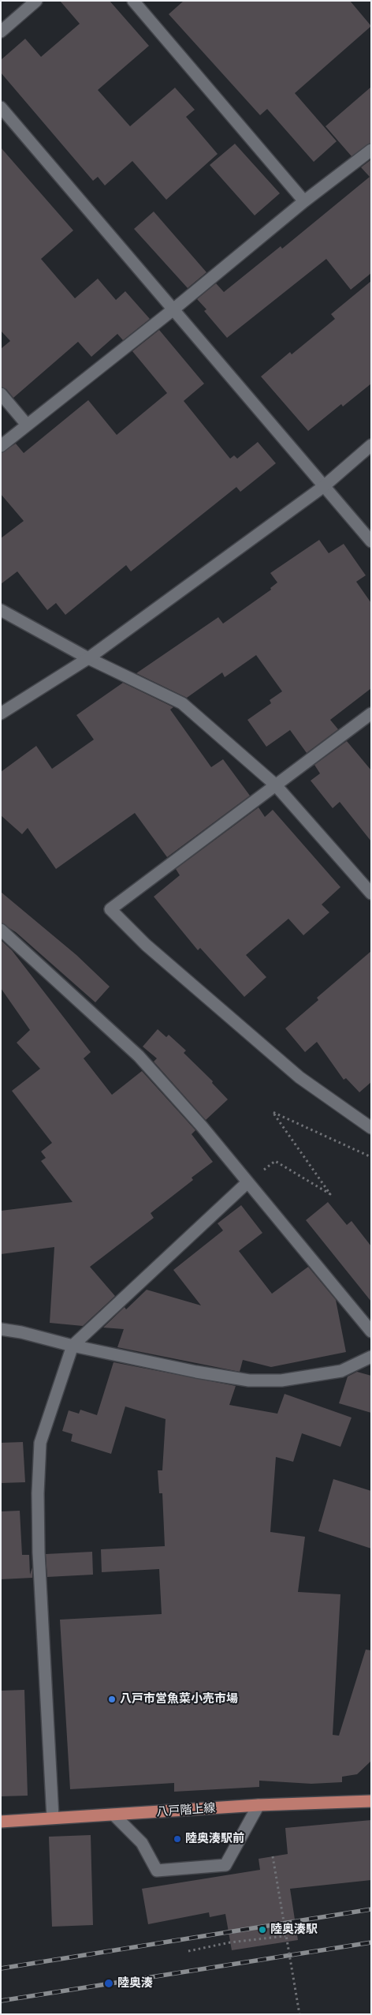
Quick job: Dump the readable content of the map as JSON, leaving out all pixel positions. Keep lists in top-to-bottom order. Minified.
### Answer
{"streets":{"main road":["八戸階上線"]},"places":["八戸市営魚菜小売市場","陸奥湊駅前","陸奥湊駅","陸奥湊"]}
